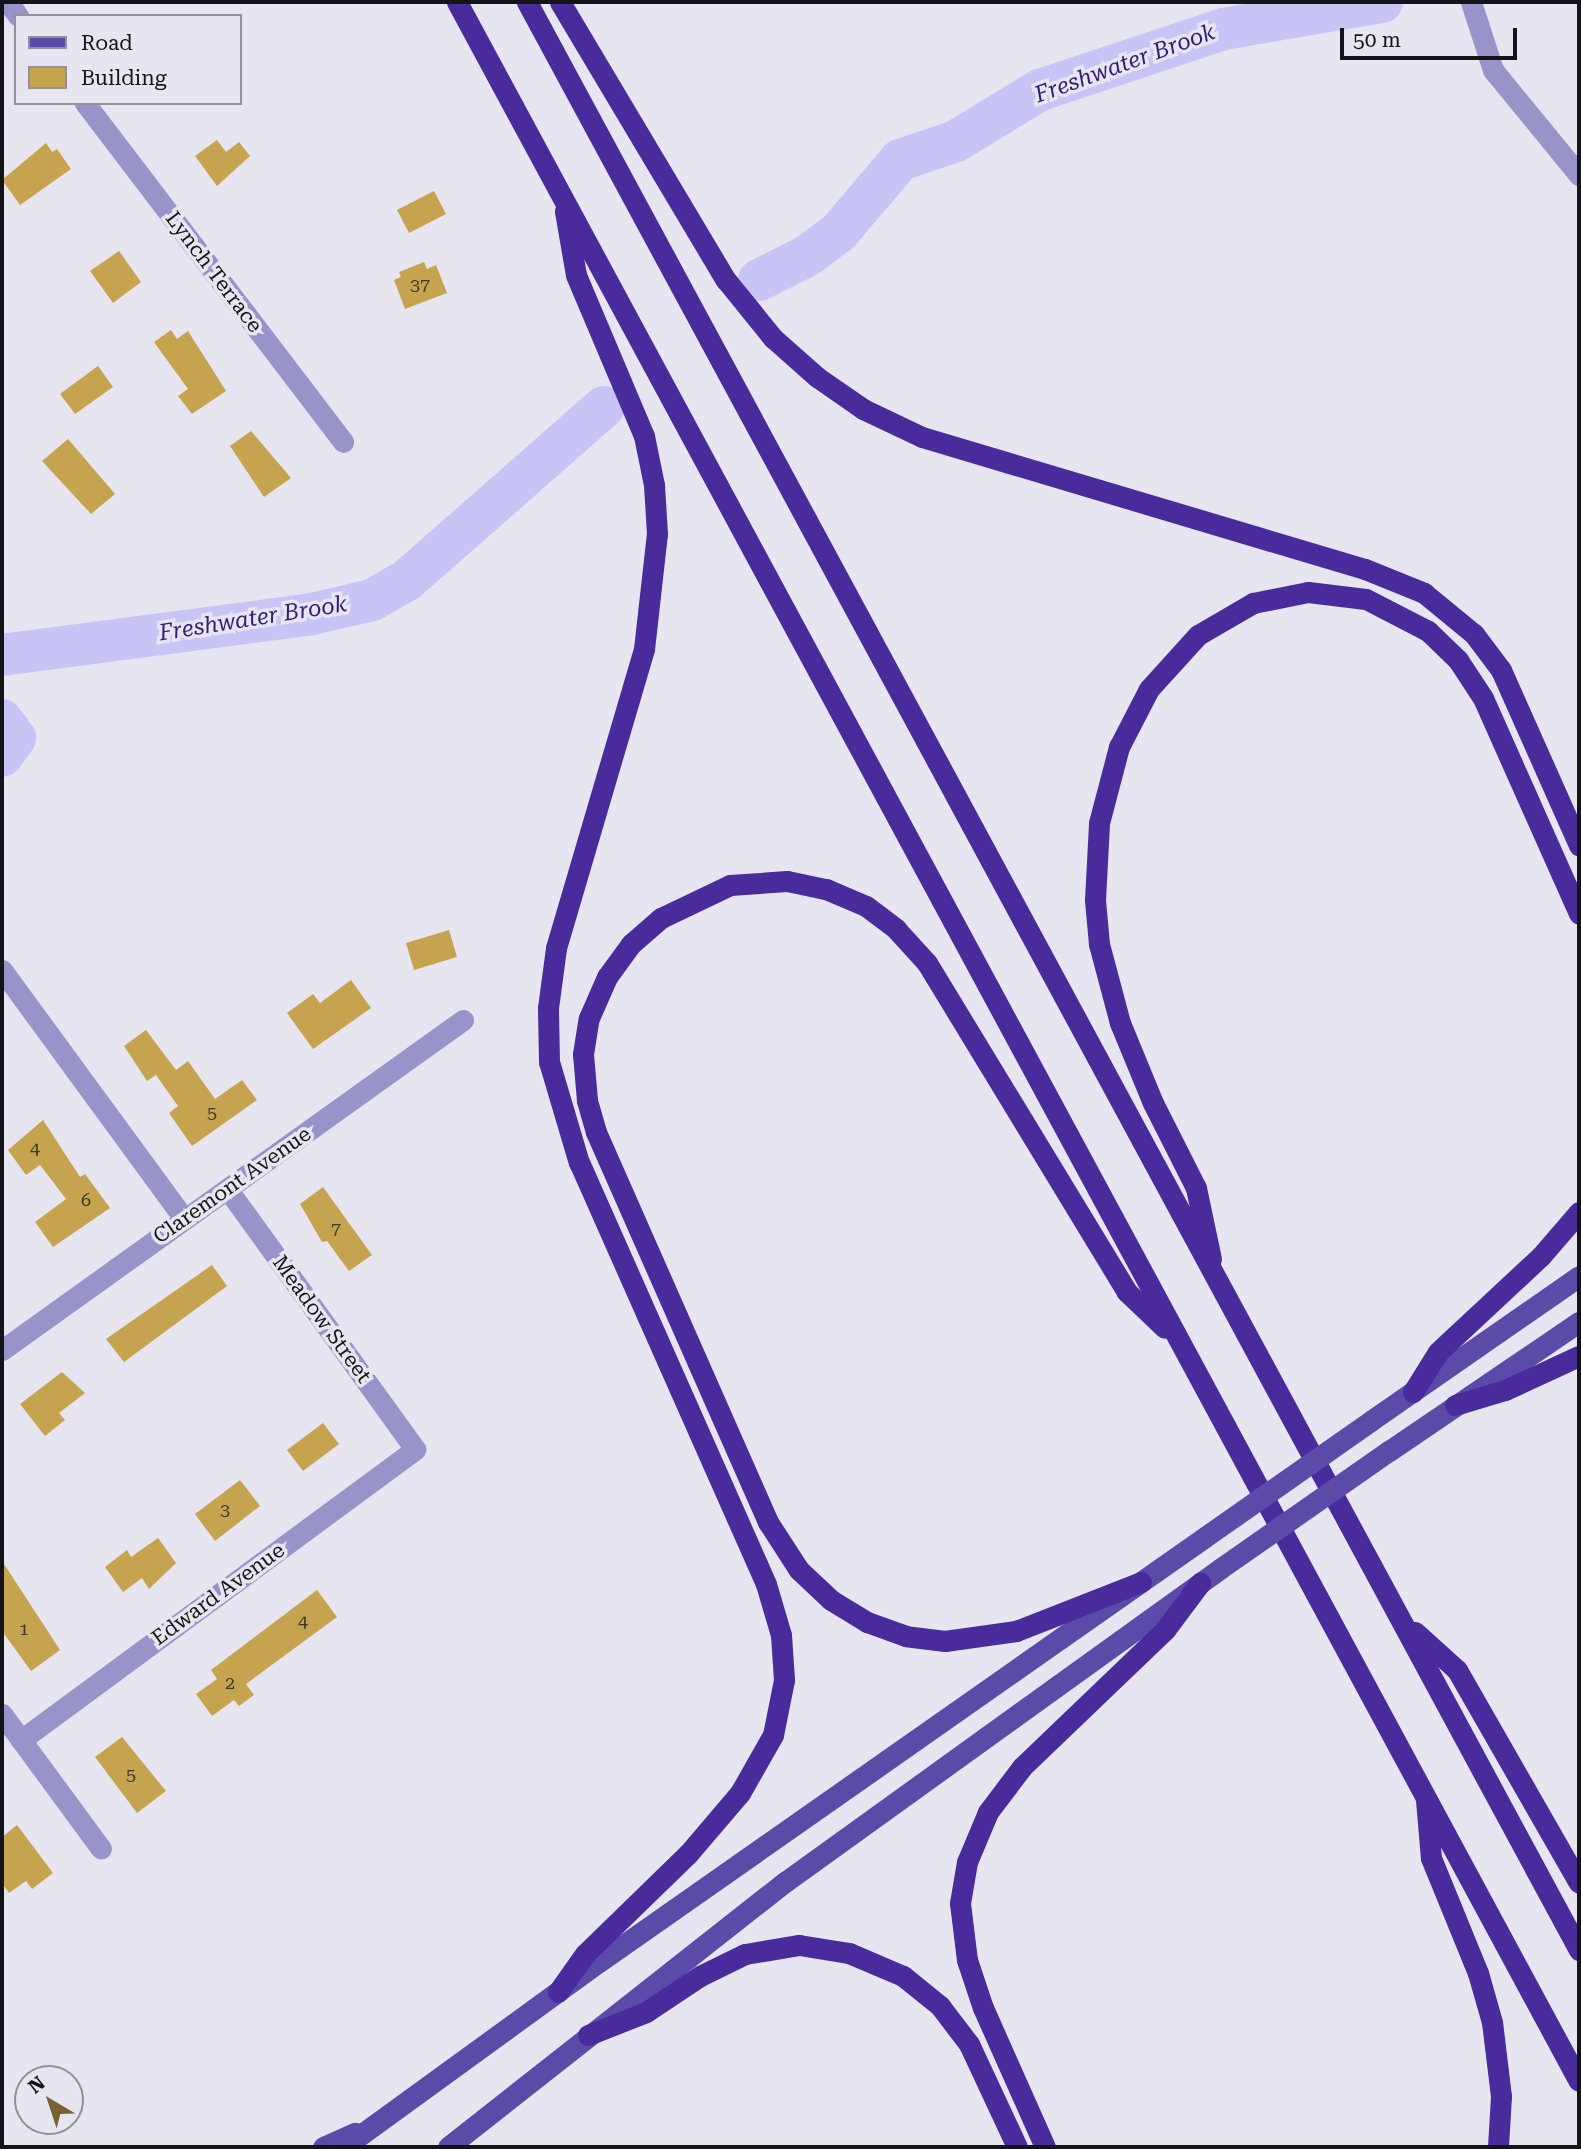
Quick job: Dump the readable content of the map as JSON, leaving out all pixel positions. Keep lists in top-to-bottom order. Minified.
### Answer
{"streets":{"street":["Lynch Terrace","Claremont Avenue","Meadow Street","Edward Avenue"]},"crossings":[["Claremont Avenue","Meadow Street"],["Meadow Street","Edward Avenue"]],"water":["Freshwater Brook"],"house_numbers":["37","5","4","6","7","3","4","1","2","5"],"legend":["Road","Building"],"scale_bar":"50 m","north":"top left"}
